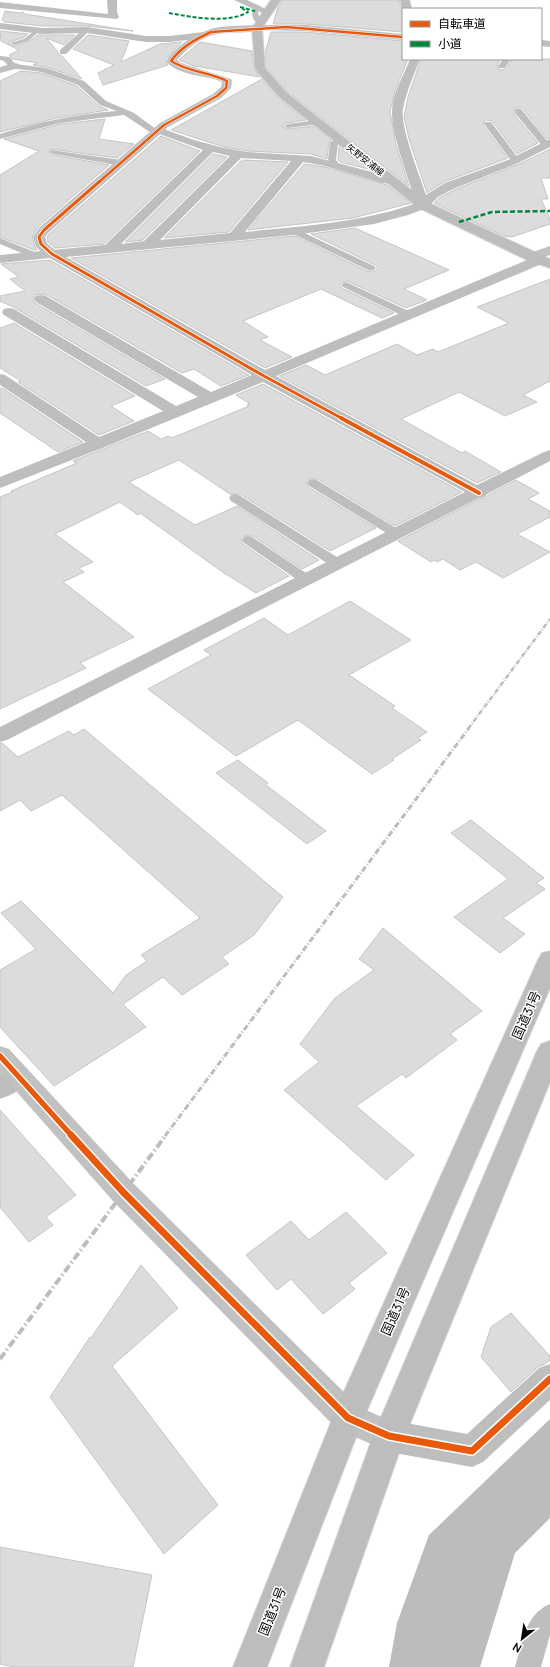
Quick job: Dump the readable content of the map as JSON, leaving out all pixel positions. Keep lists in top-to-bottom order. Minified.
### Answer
{"streets":{"main road":["矢野安浦線","国道31号"]},"legend":["自転車道","小道"],"north":"bottom left"}
